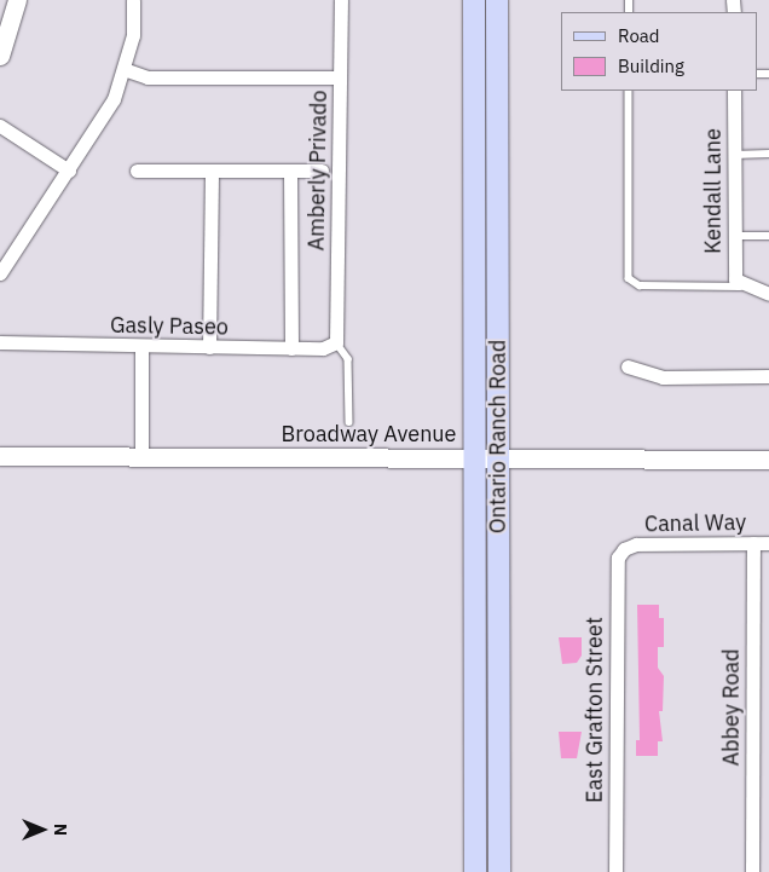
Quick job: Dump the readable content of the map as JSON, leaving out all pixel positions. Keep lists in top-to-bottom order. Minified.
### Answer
{"streets":{"main road":["Ontario Ranch Road"],"street":["Amberly Privado","Kendall Lane","Gasly Paseo","Broadway Avenue","Canal Way","Abbey Road","East Grafton Street"]},"crossings":[["Amberly Privado","Gasly Paseo"],["Broadway Avenue","Ontario Ranch Road"],["Canal Way","Abbey Road"],["Canal Way","East Grafton Street"]],"legend":["Road","Building"],"north":"right"}
